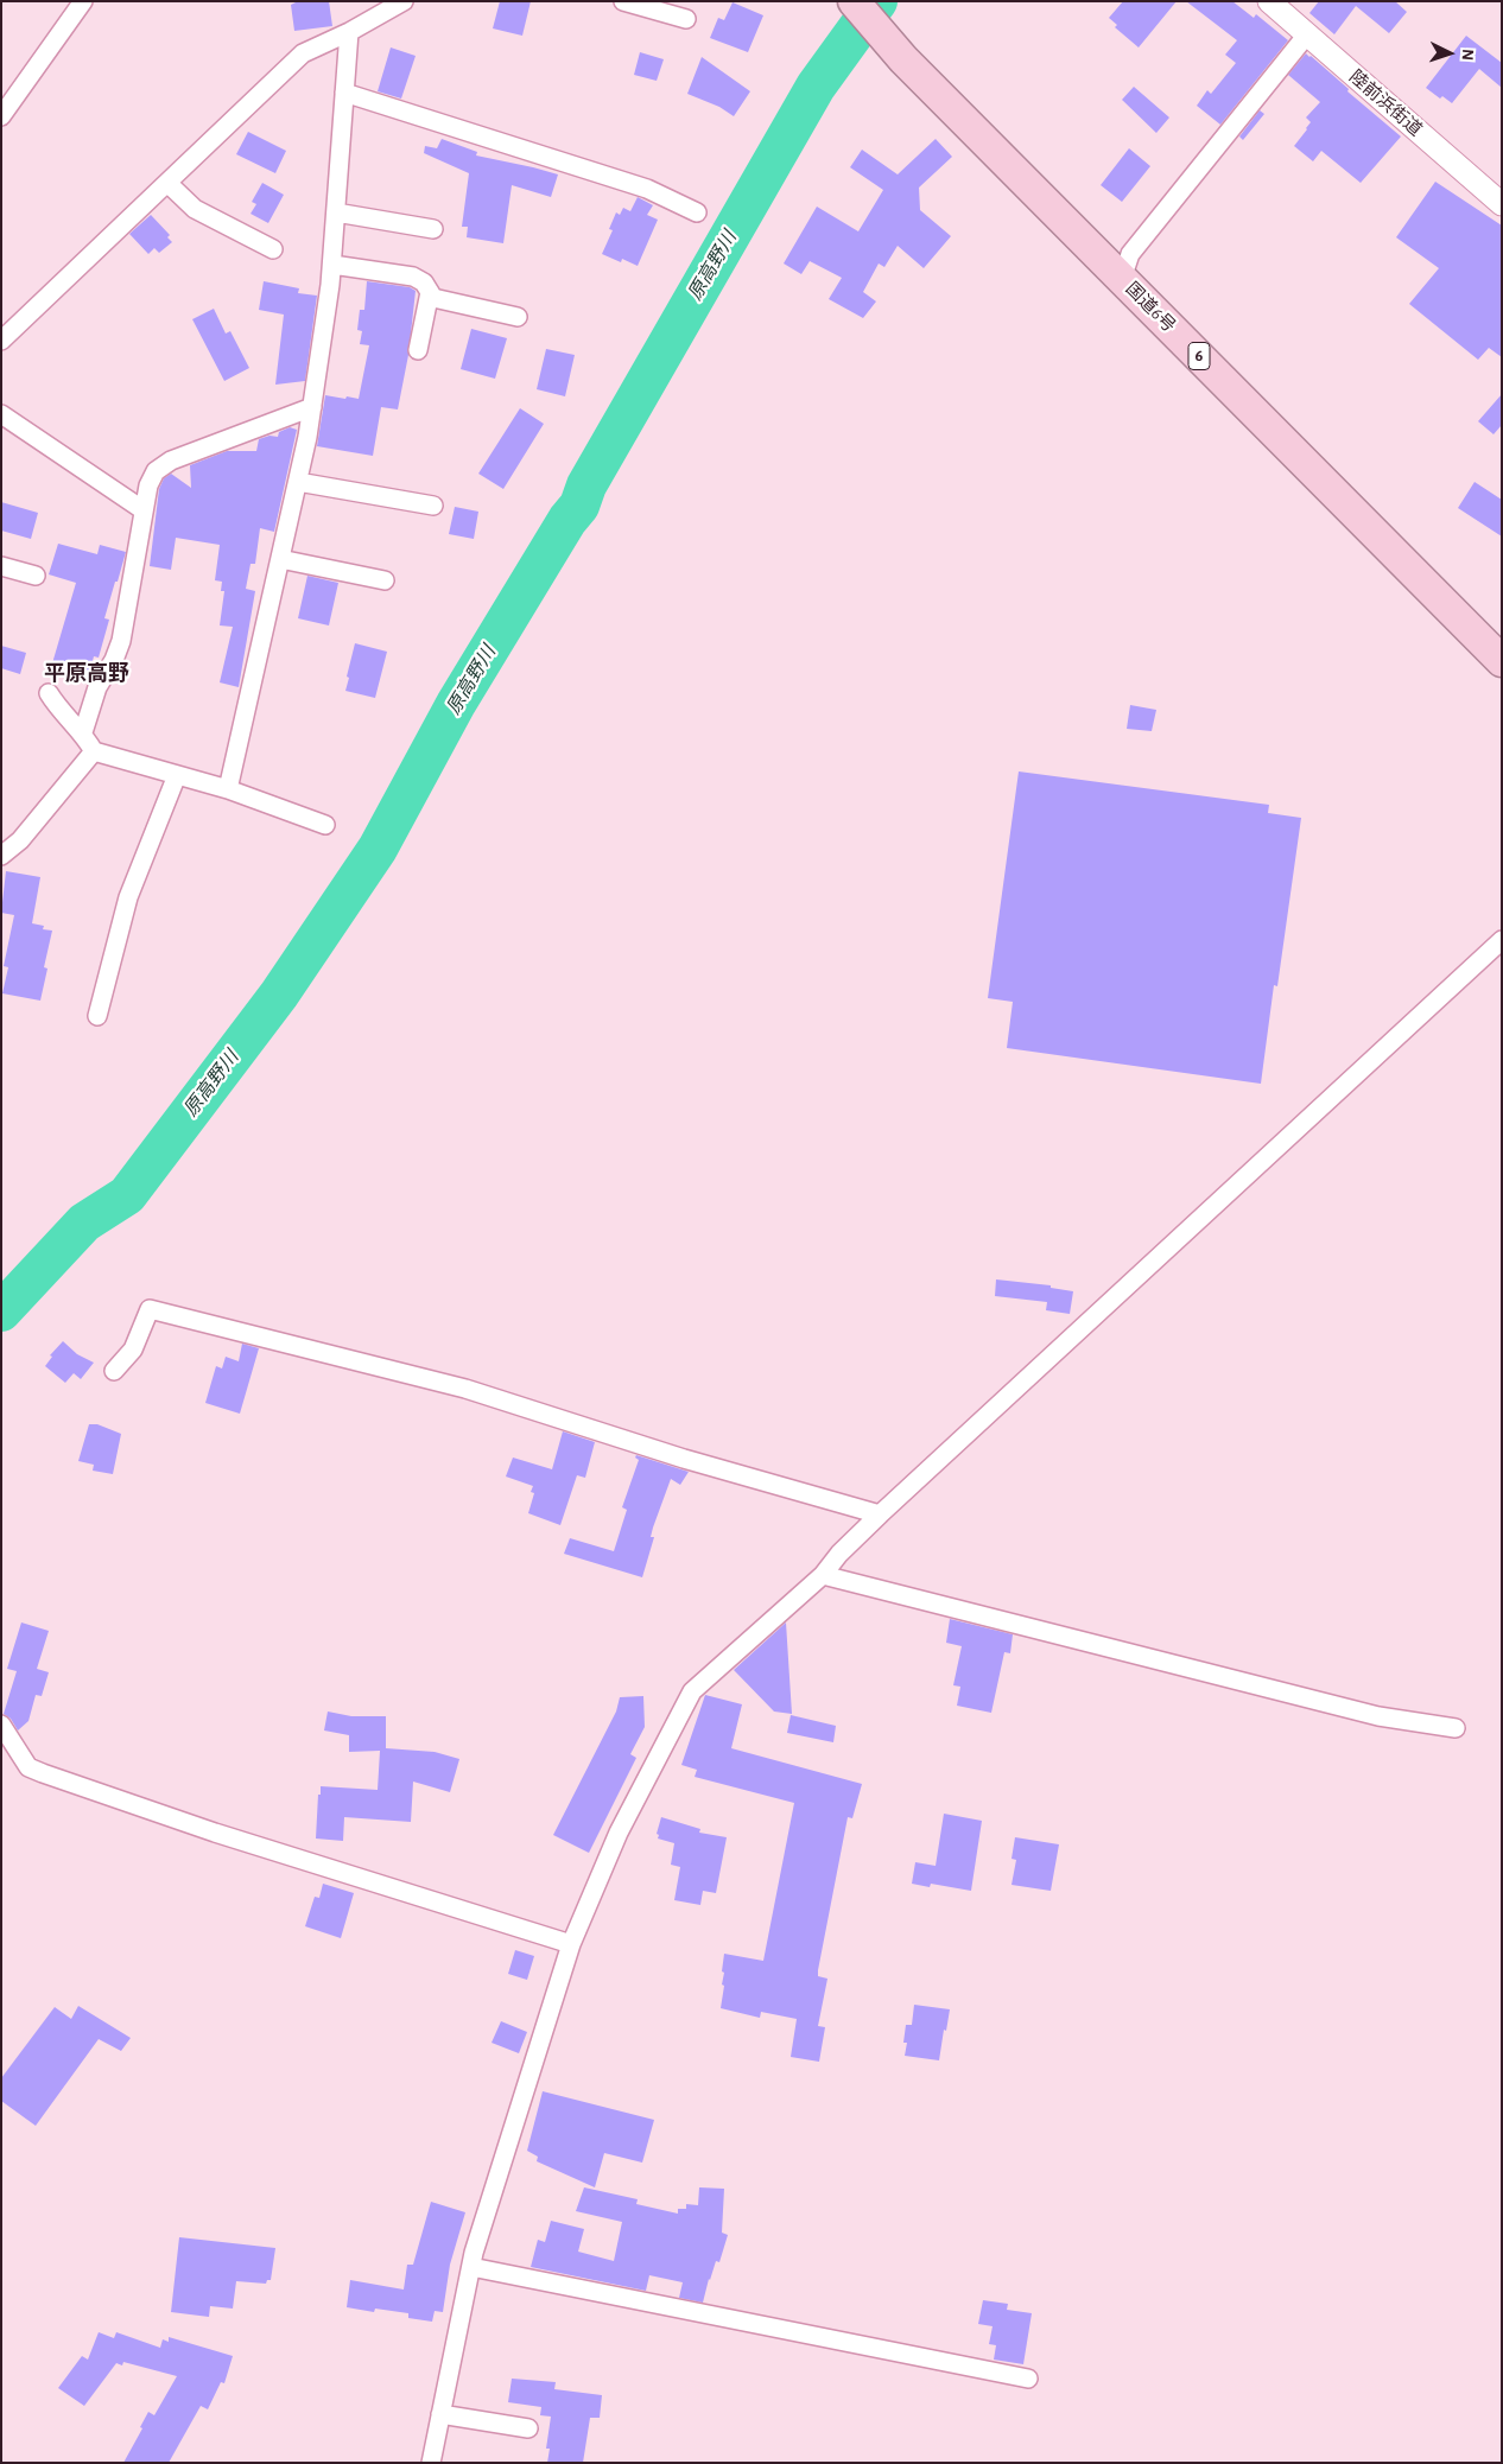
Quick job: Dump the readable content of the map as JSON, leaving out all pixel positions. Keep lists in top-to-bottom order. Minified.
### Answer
{"streets":{"highway":["国道6号","6"],"street":["陸前浜街道"]},"districts":["平原高野"],"water":["原高野川"],"north":"right"}
